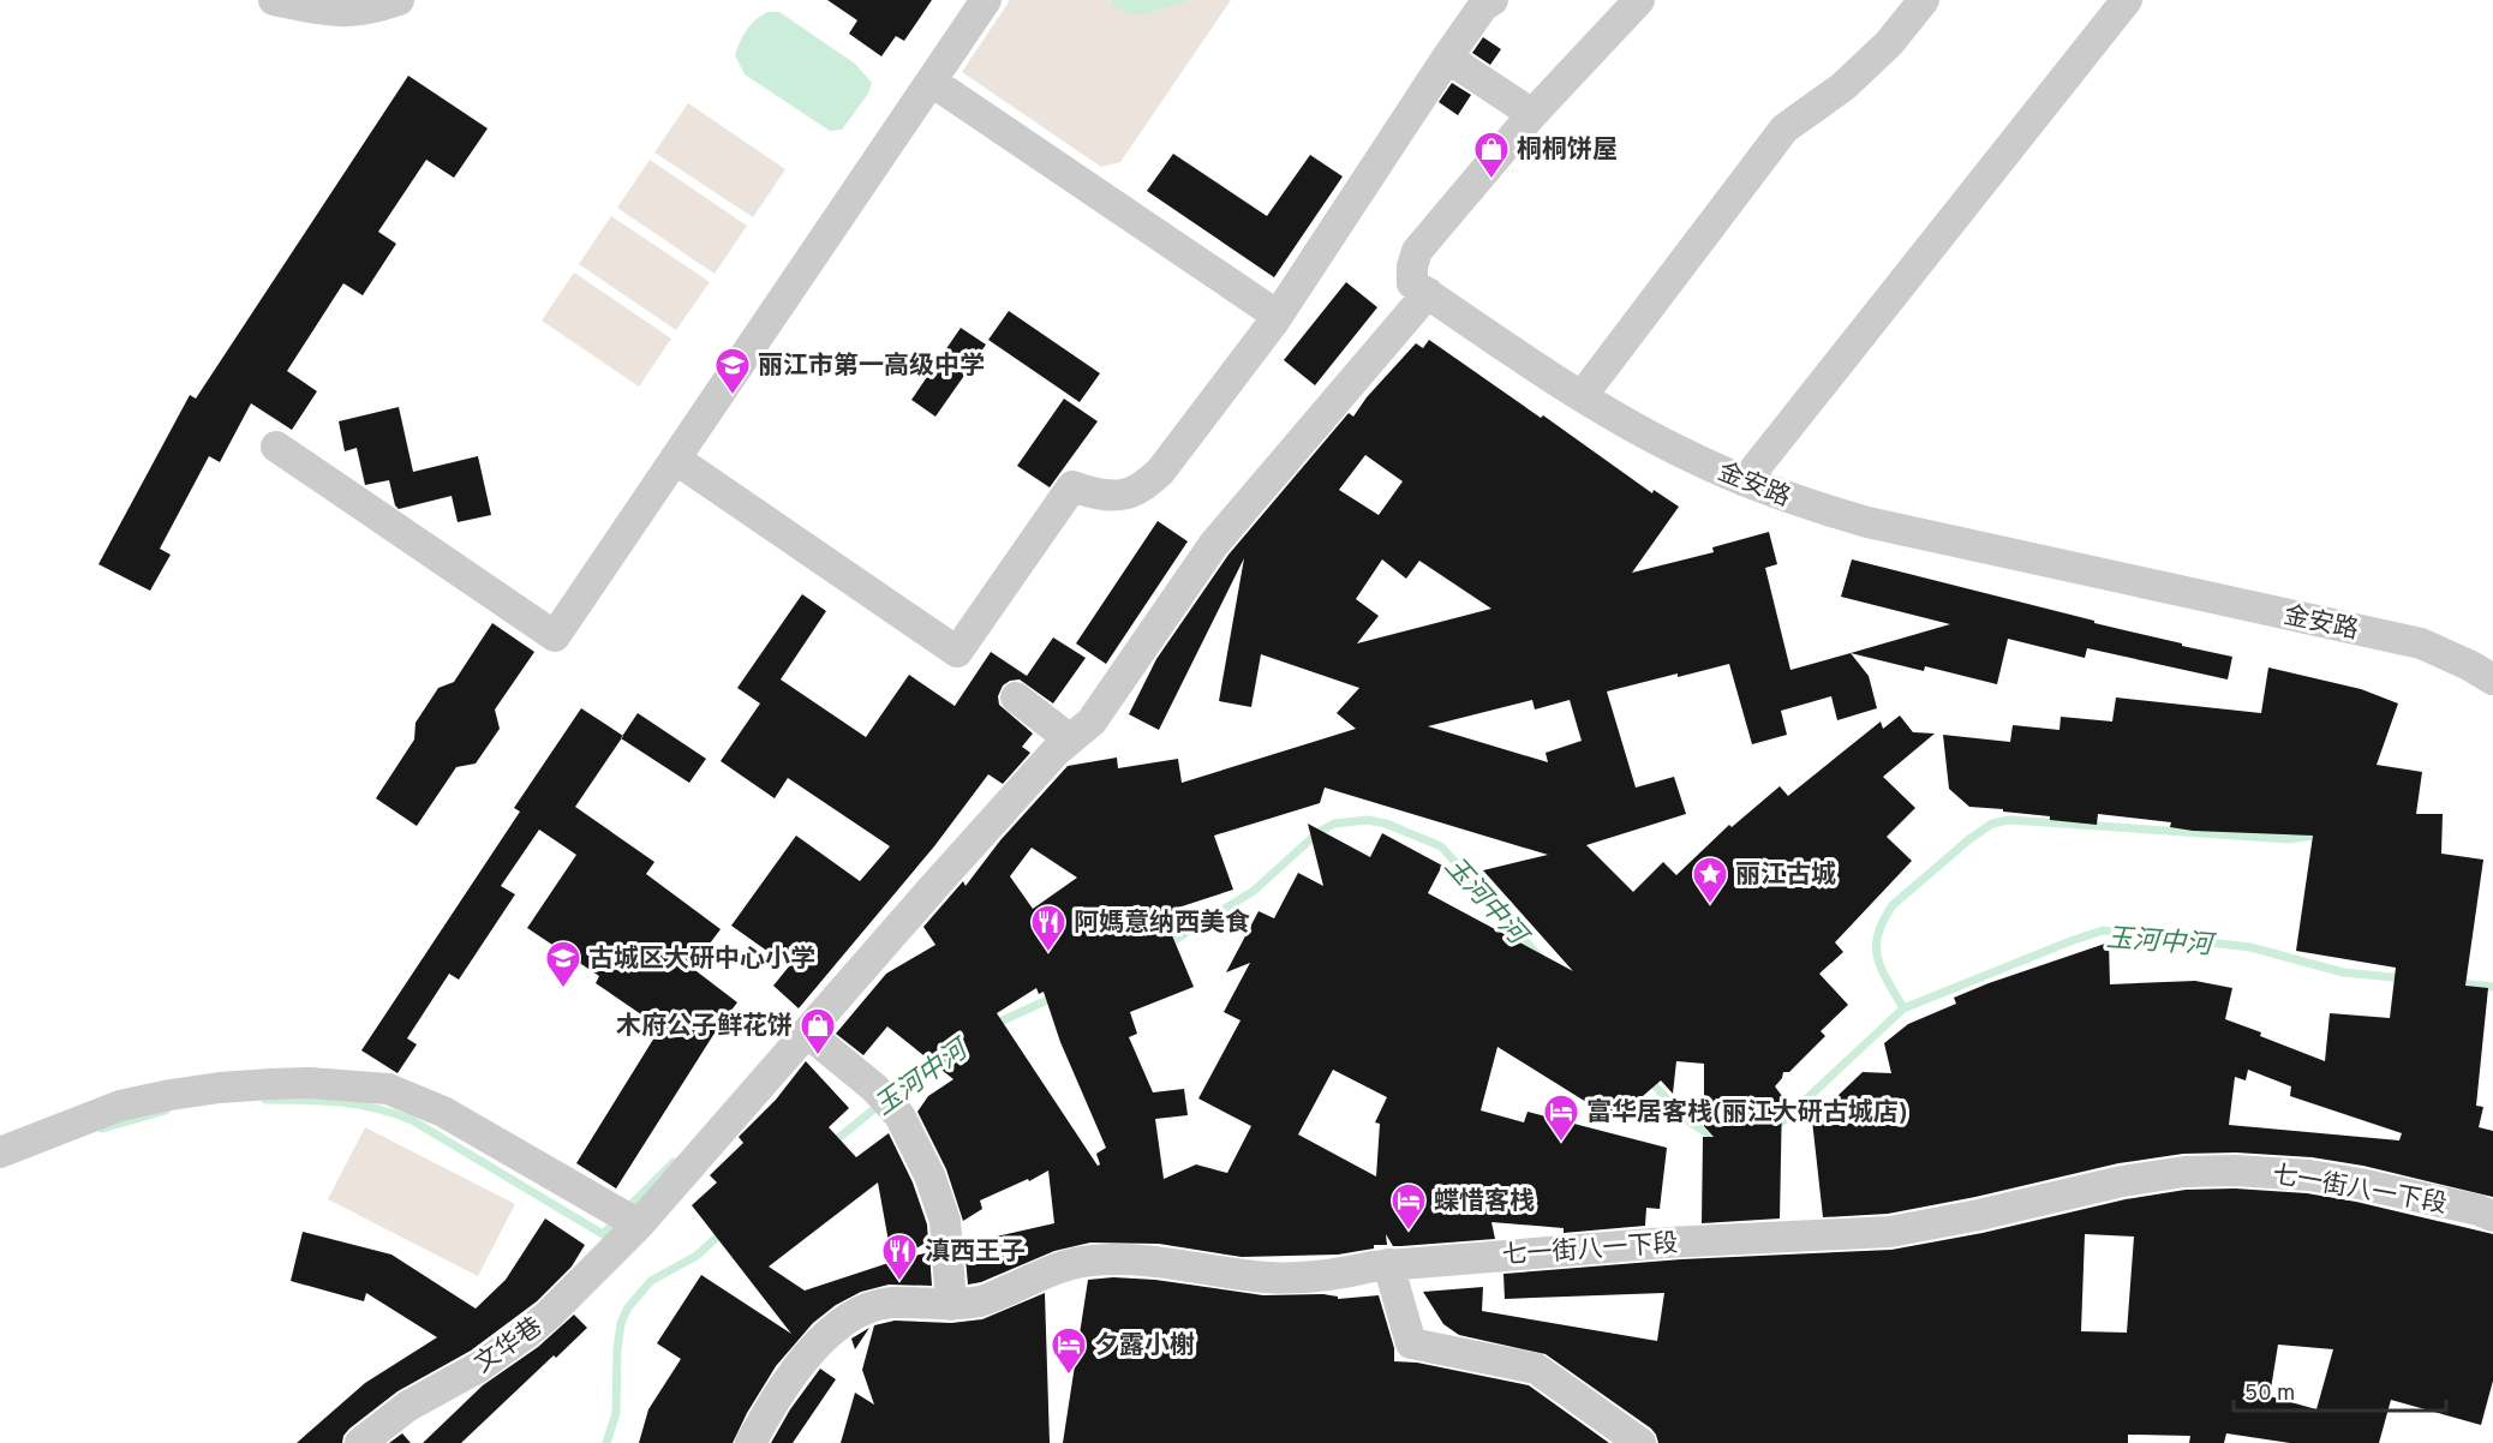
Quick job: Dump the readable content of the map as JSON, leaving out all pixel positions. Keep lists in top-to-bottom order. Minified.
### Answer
{"streets":{"street":["金安路","七一街八一下段","文华巷"]},"crossings":[["金安路","文华巷"]],"water":["玉河中河"],"places":{"shop":["桐桐饼屋","木府公子鲜花饼"],"school or university":["丽江市第一高级中学","古城区大研中心小学"],"place":["丽江古城"],"restaurant":["阿媽意纳西美食","滇西王子"],"hotel":["富华居客栈(丽江大研古城店)","蝶惜客栈","夕露小榭"]},"scale_bar":"50 m"}
